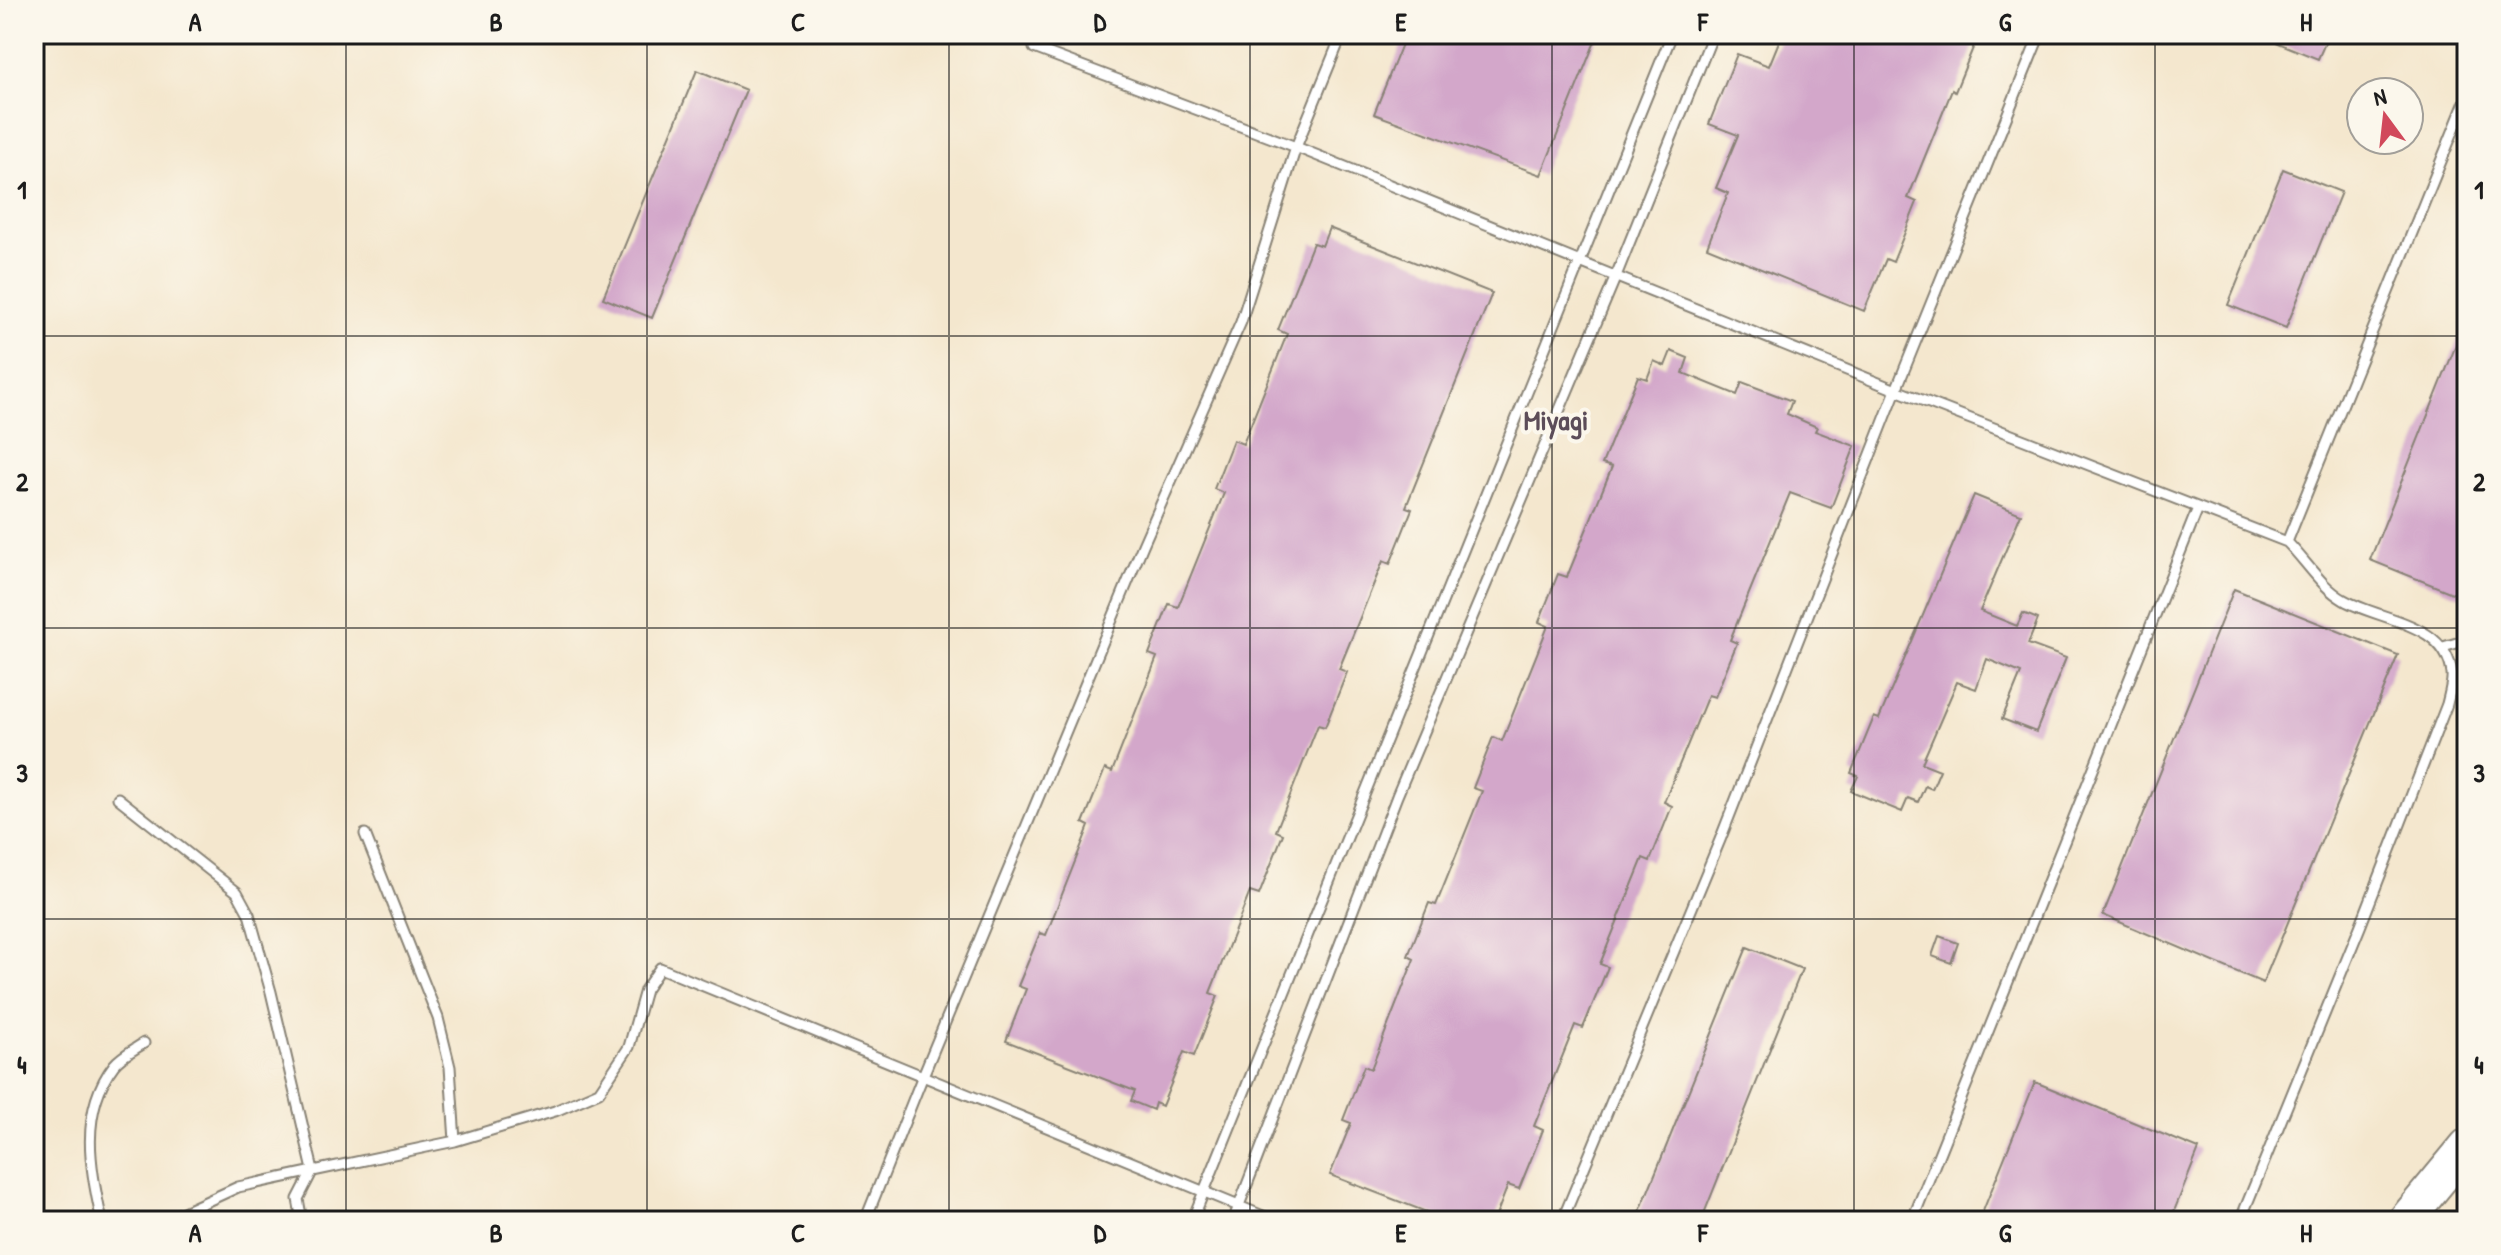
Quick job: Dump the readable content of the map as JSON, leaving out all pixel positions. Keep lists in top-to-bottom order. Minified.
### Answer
{"districts":["Miyagi"],"north":"top","grid":{"columns":["A","B","C","D","E","F","G","H"],"rows":["1","2","3","4"]}}
